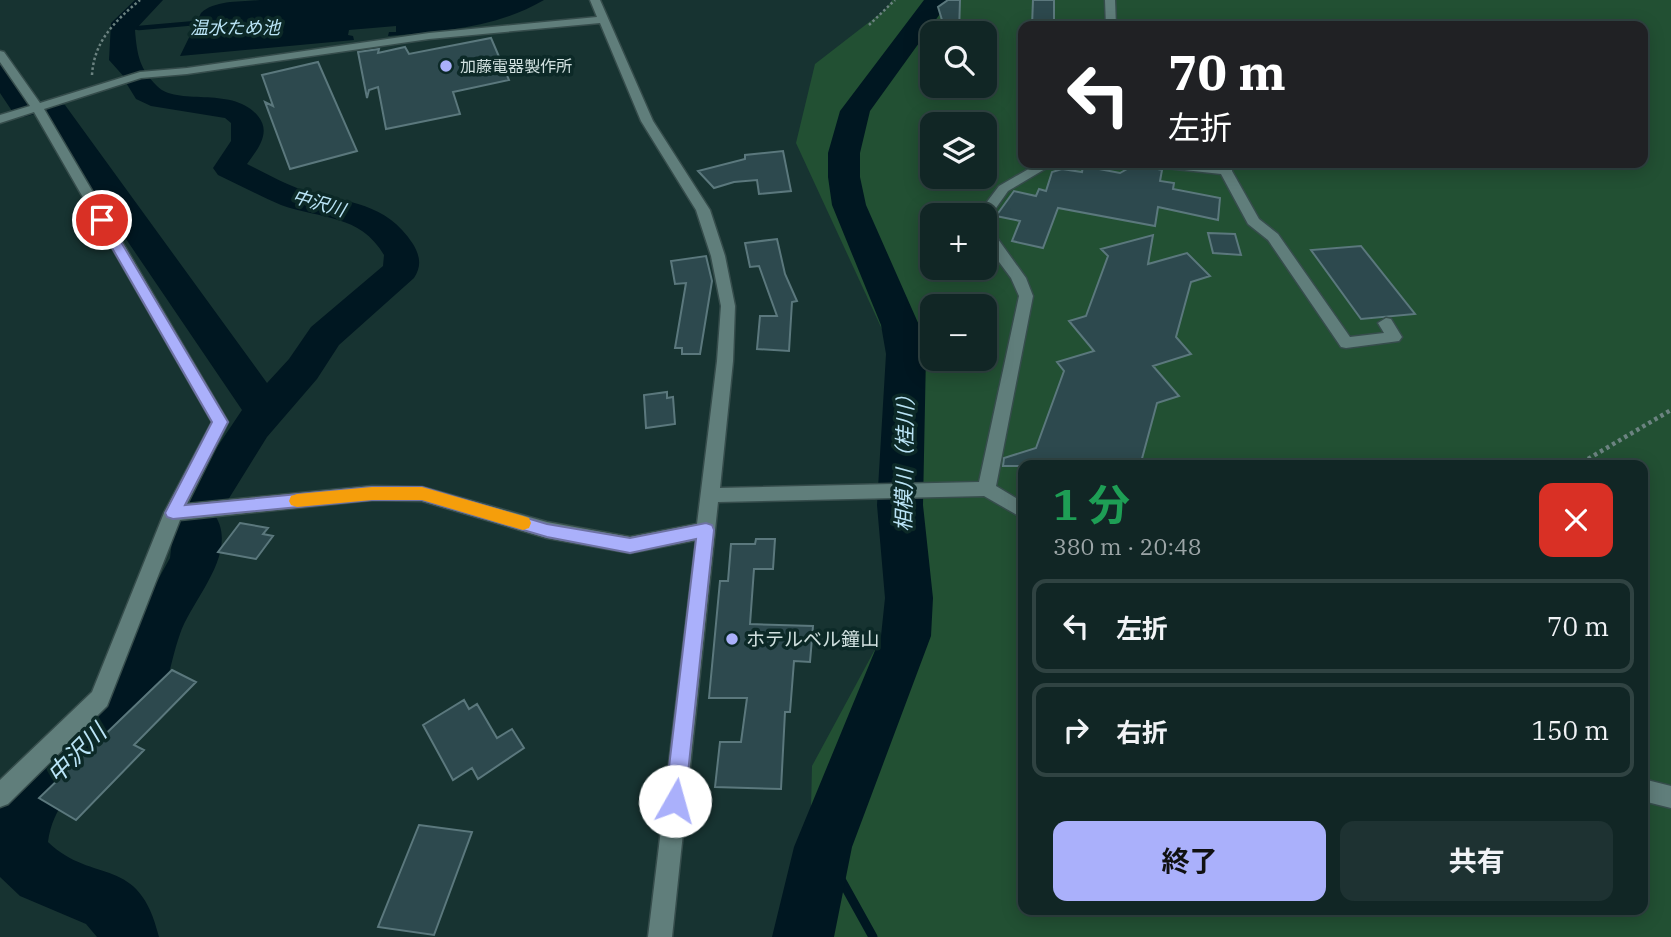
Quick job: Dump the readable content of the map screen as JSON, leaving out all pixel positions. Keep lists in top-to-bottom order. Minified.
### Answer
{"water":["温水ため池","中沢川","相模川（桂川）"],"places":["加藤電器製作所","ホテルベル鐘山"],"page":{"map_buttons":["+","−"],"turn":["70 m","左折"],"heading":["1 分","380 m · 20:48"],"list":[{"name":"左折","value":"70 m"},{"name":"右折","value":"150 m"}],"buttons":["終了","共有"]}}
